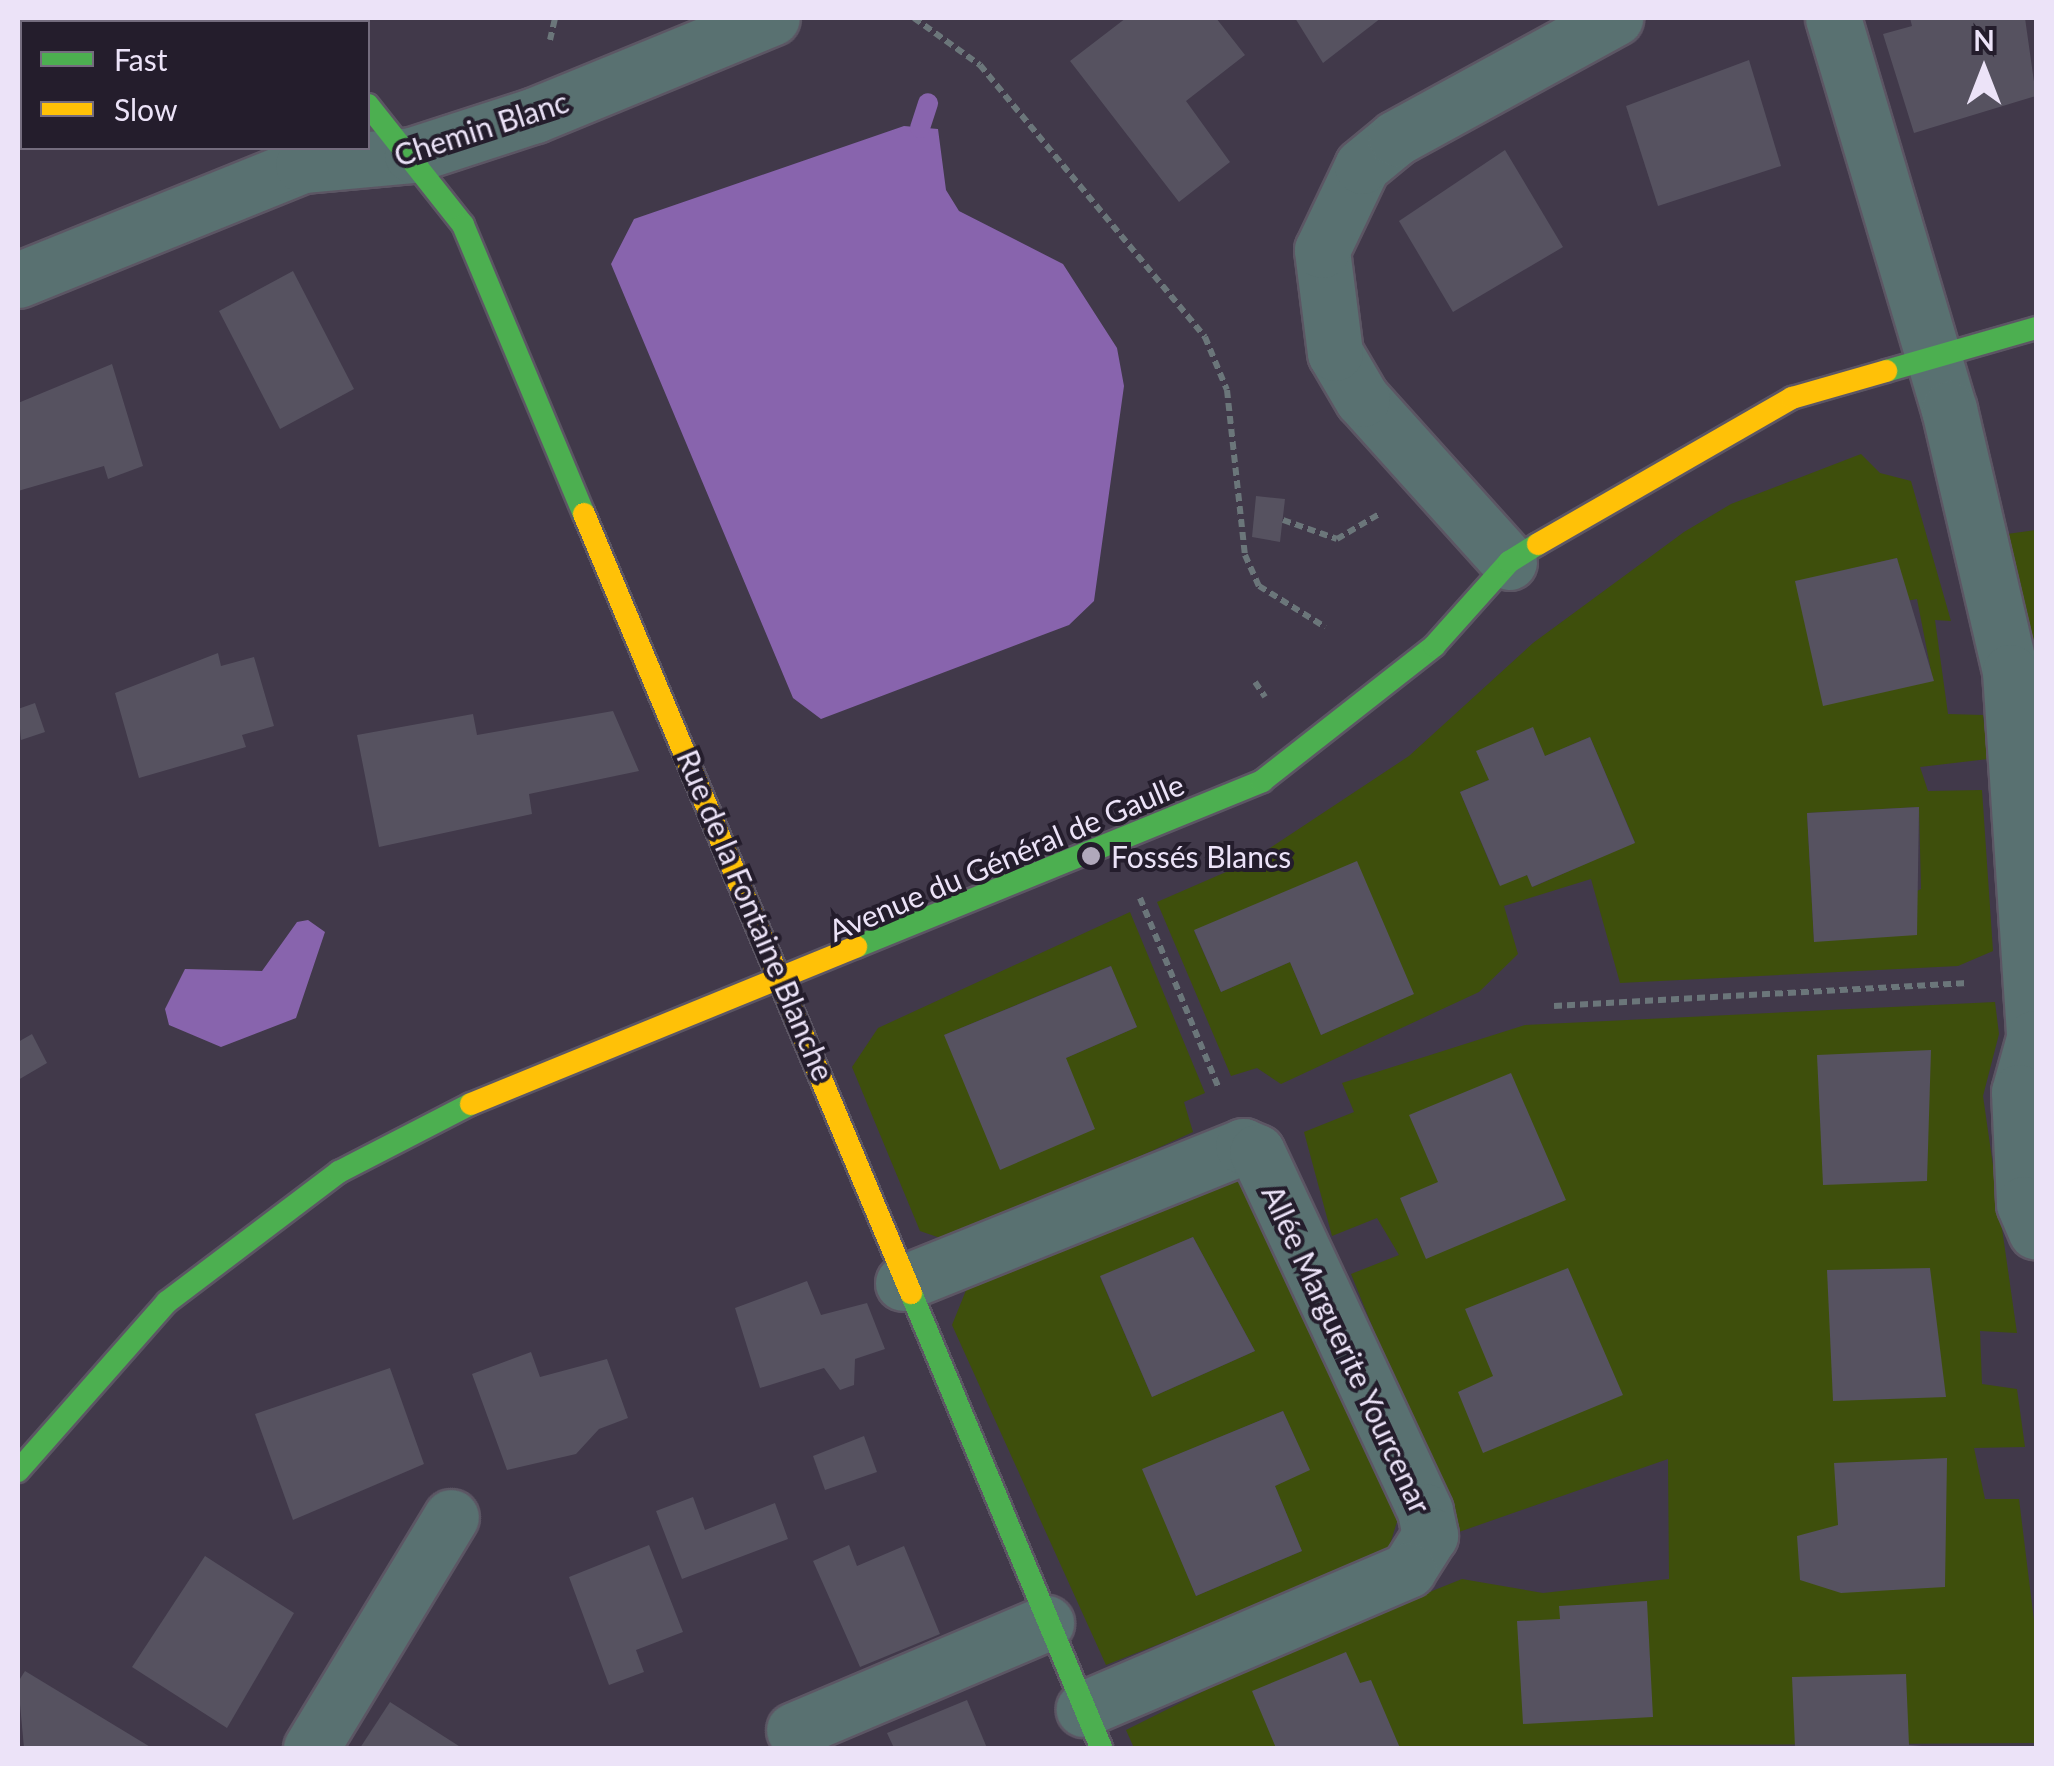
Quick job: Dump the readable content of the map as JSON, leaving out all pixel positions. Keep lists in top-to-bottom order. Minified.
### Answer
{"streets":{"street":["Chemin Blanc","Avenue du Général de Gaulle","Rue de la Fontaine Blanche","Allée Marguerite Yourcenar"]},"crossings":[["Chemin Blanc","Rue de la Fontaine Blanche"],["Avenue du Général de Gaulle","Rue de la Fontaine Blanche"],["Rue de la Fontaine Blanche","Allée Marguerite Yourcenar"]],"places":["Fossés Blancs"],"legend":["Fast","Slow"],"north":"top"}
